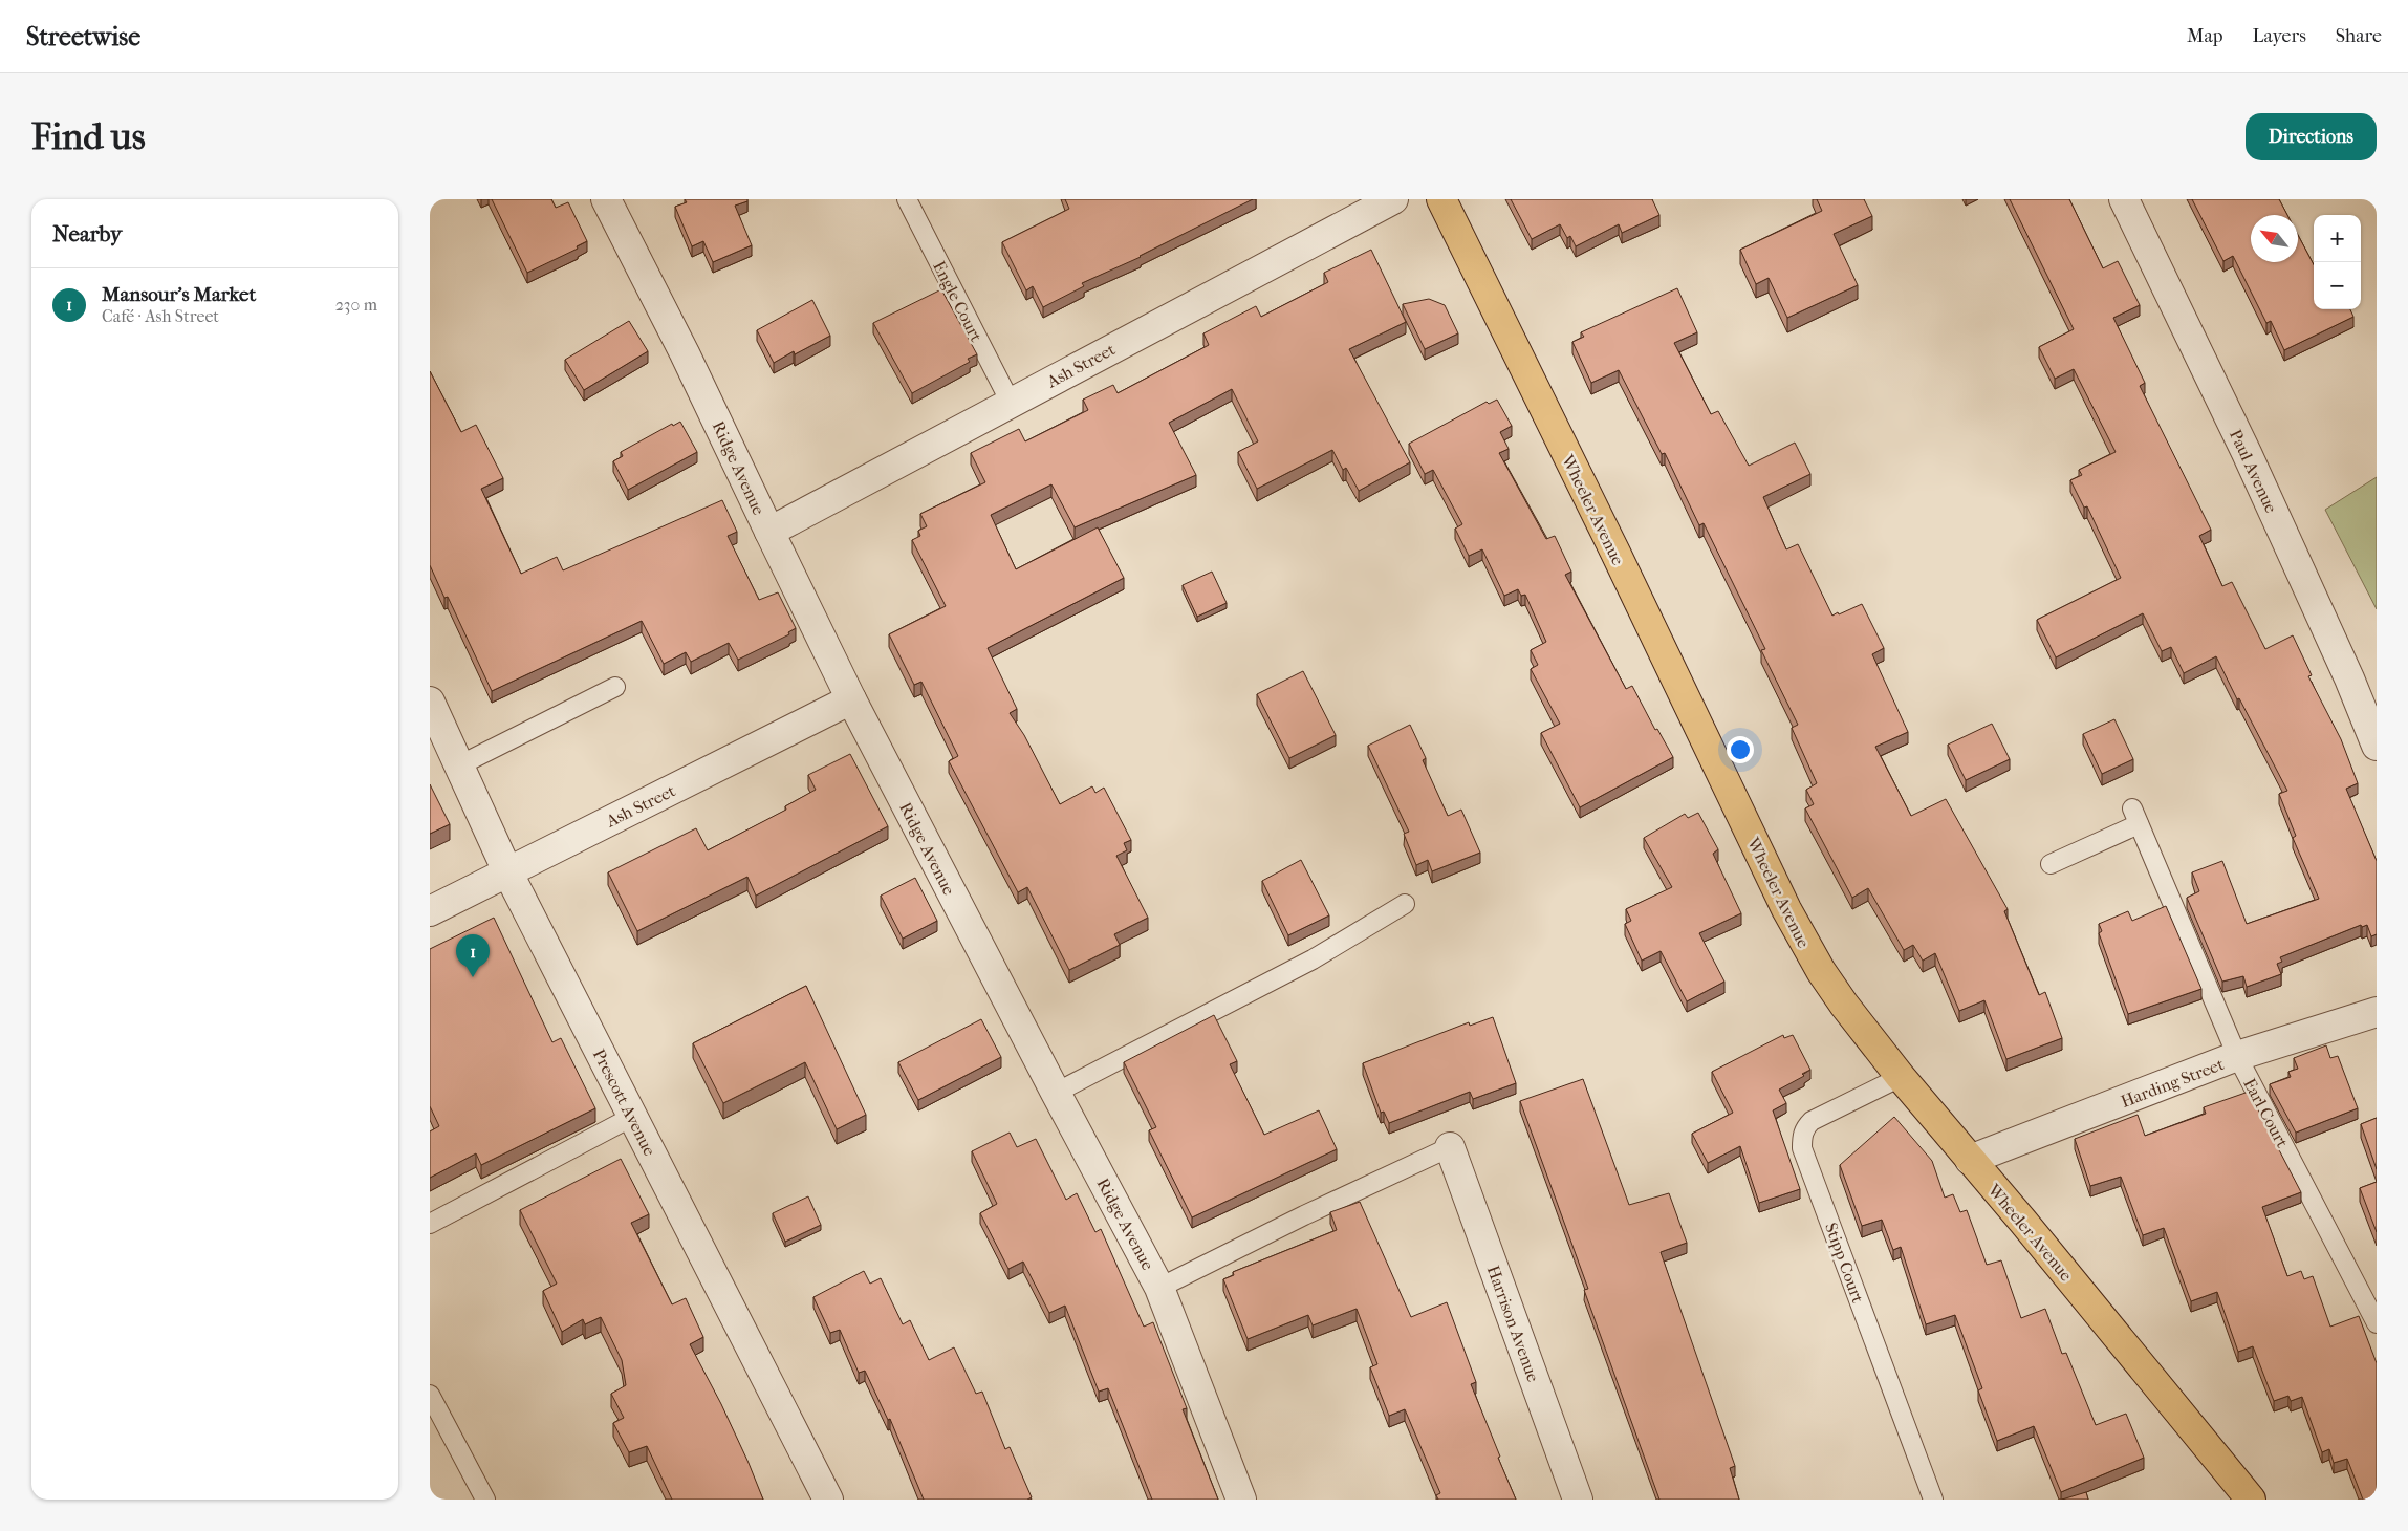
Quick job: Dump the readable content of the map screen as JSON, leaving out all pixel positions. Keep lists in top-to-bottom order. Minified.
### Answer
{"streets":{"main road":["Wheeler Avenue"],"street":["Ash Street","Ridge Avenue","Paul Avenue","Harding Street","Prescott Avenue","Harrison Avenue"],"lane":["Engle Court","Earl Court","Stipp Court"]},"crossings":[["Engle Court","Ash Street"],["Ash Street","Ridge Avenue"],["Ash Street","Prescott Avenue"],["Wheeler Avenue","Harding Street"],["Wheeler Avenue","Stipp Court"],["Harding Street","Earl Court"]],"north":"top left","page":{"header":"Streetwise","nav":["Map","Layers","Share"],"buttons":"Directions","title":"Find us","heading":"Nearby","map_buttons":["+","−"],"list":[{"mark":"1","name":"Mansour's Market","note":"Café · Ash Street","value":"230 m"}],"pins":"1"}}
